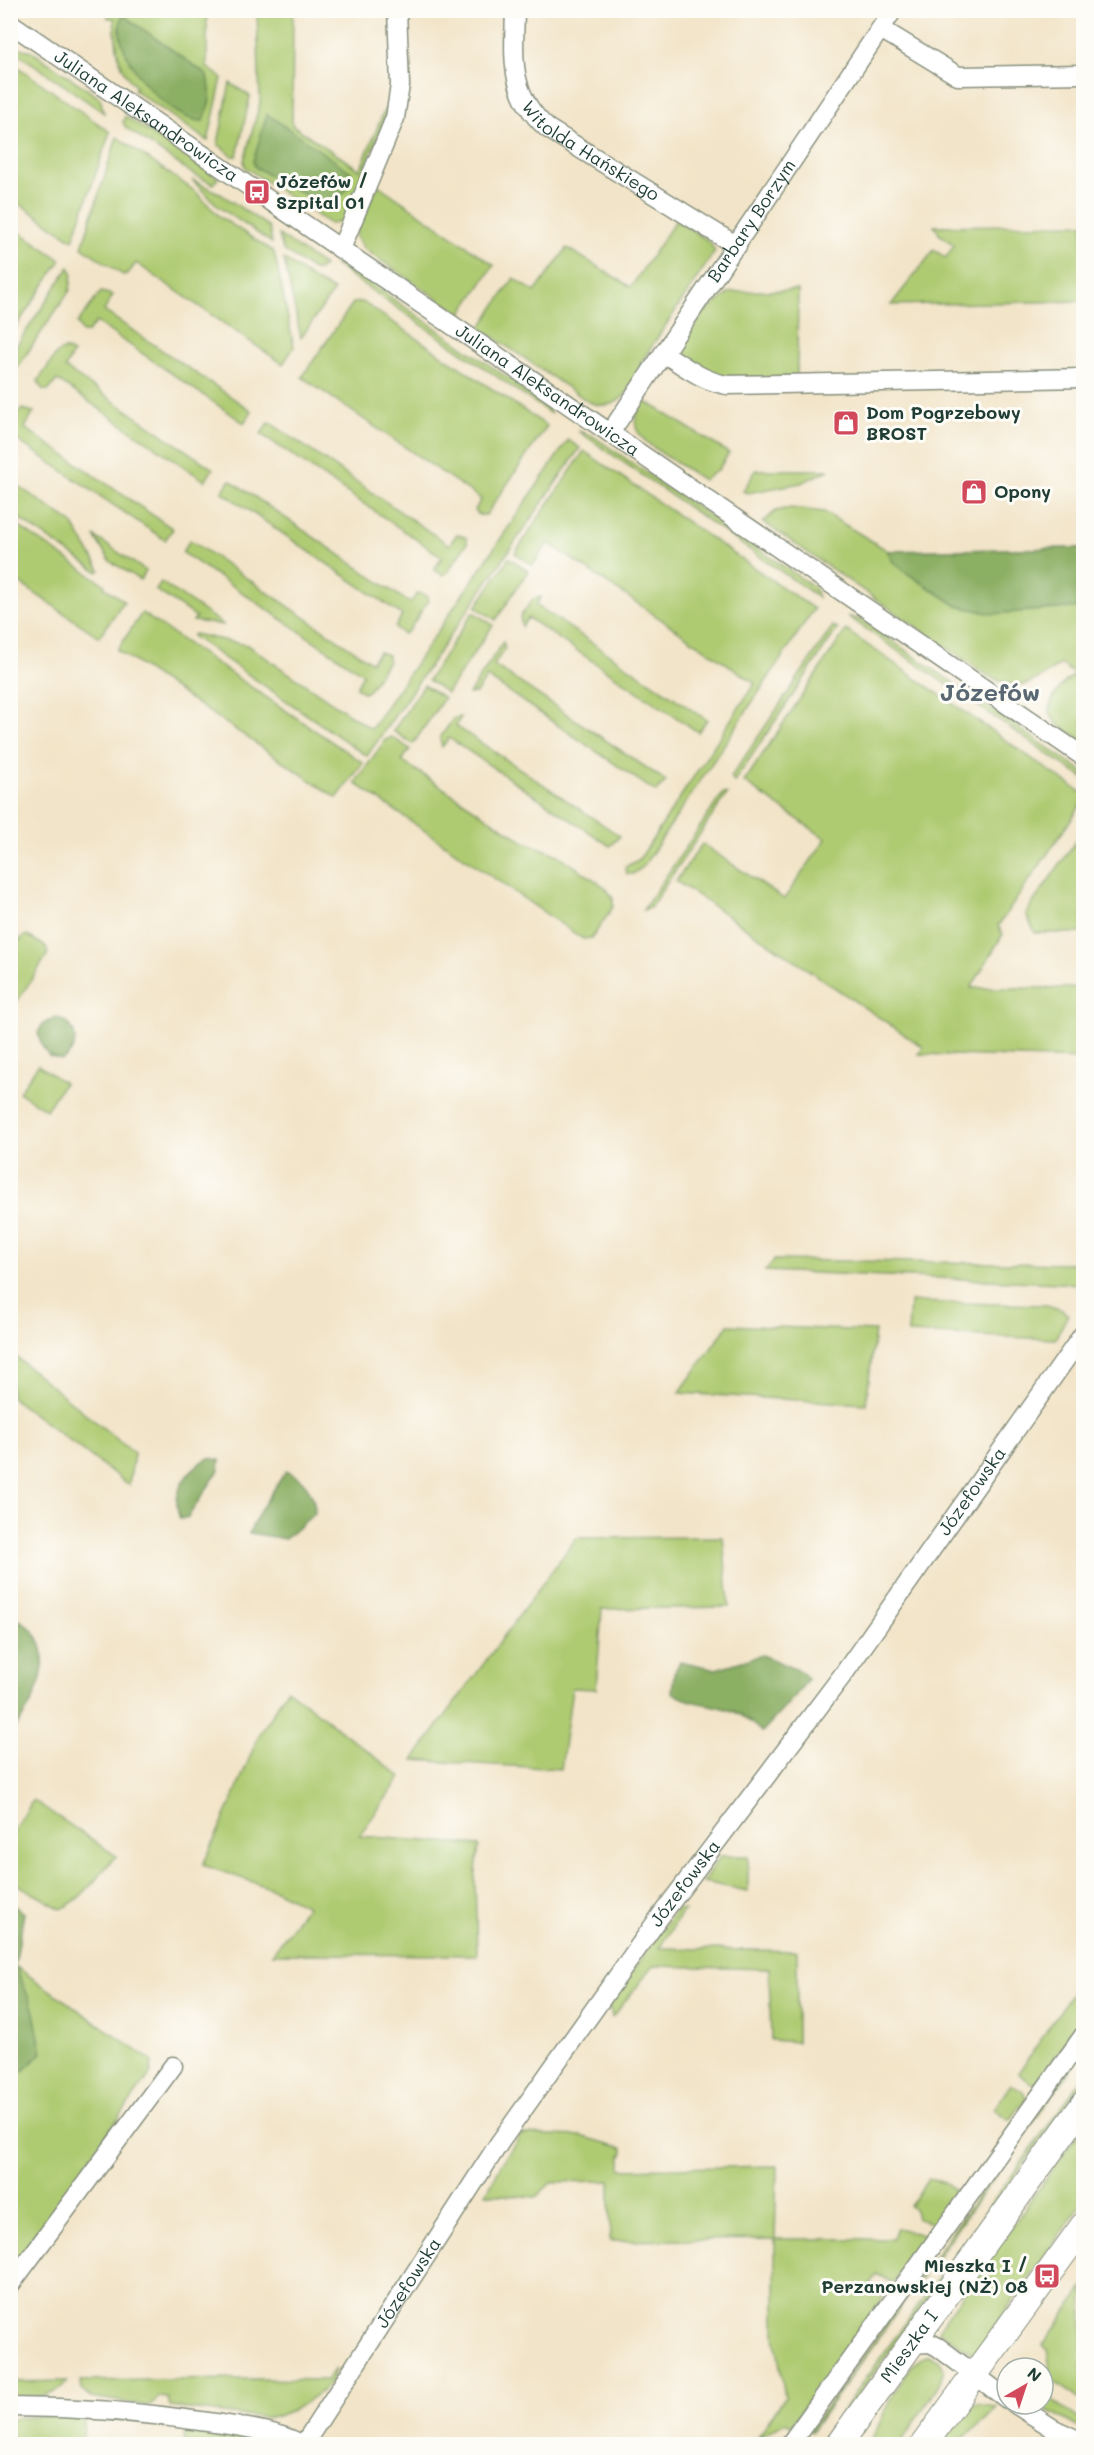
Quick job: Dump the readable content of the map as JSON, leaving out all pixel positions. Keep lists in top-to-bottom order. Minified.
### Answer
{"streets":{"street":["Juliana Aleksandrowicza","Witolda Hańskiego","Barbary Borzym","Józefowska","Mieszka I"]},"crossings":[["Juliana Aleksandrowicza","Barbary Borzym"],["Witolda Hańskiego","Barbary Borzym"]],"districts":["Józefów"],"places":{"bus stop":["Józefów / Szpital 01","Mieszka I / Perzanowskiej (NŻ) 08"],"shop":["Dom Pogrzebowy BROST","Opony"]},"north":"top right"}
